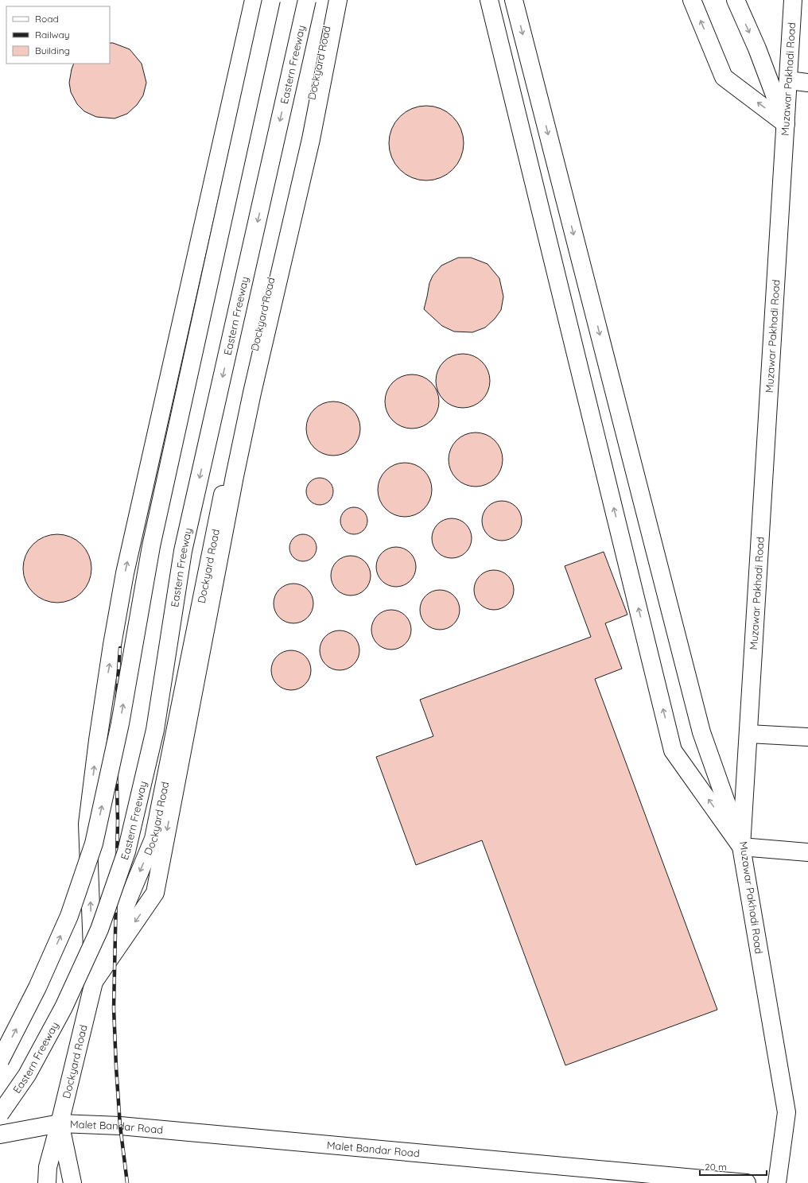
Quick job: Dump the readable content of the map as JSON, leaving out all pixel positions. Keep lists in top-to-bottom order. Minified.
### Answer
{"streets":{"main road":["Dockyard Road","Eastern Freeway","Muzawar Pakhadi Road","Malet Bandar Road"]},"crossings":[["Dockyard Road","Malet Bandar Road"]],"legend":["Road","Railway","Building"],"scale_bar":"20 m"}
